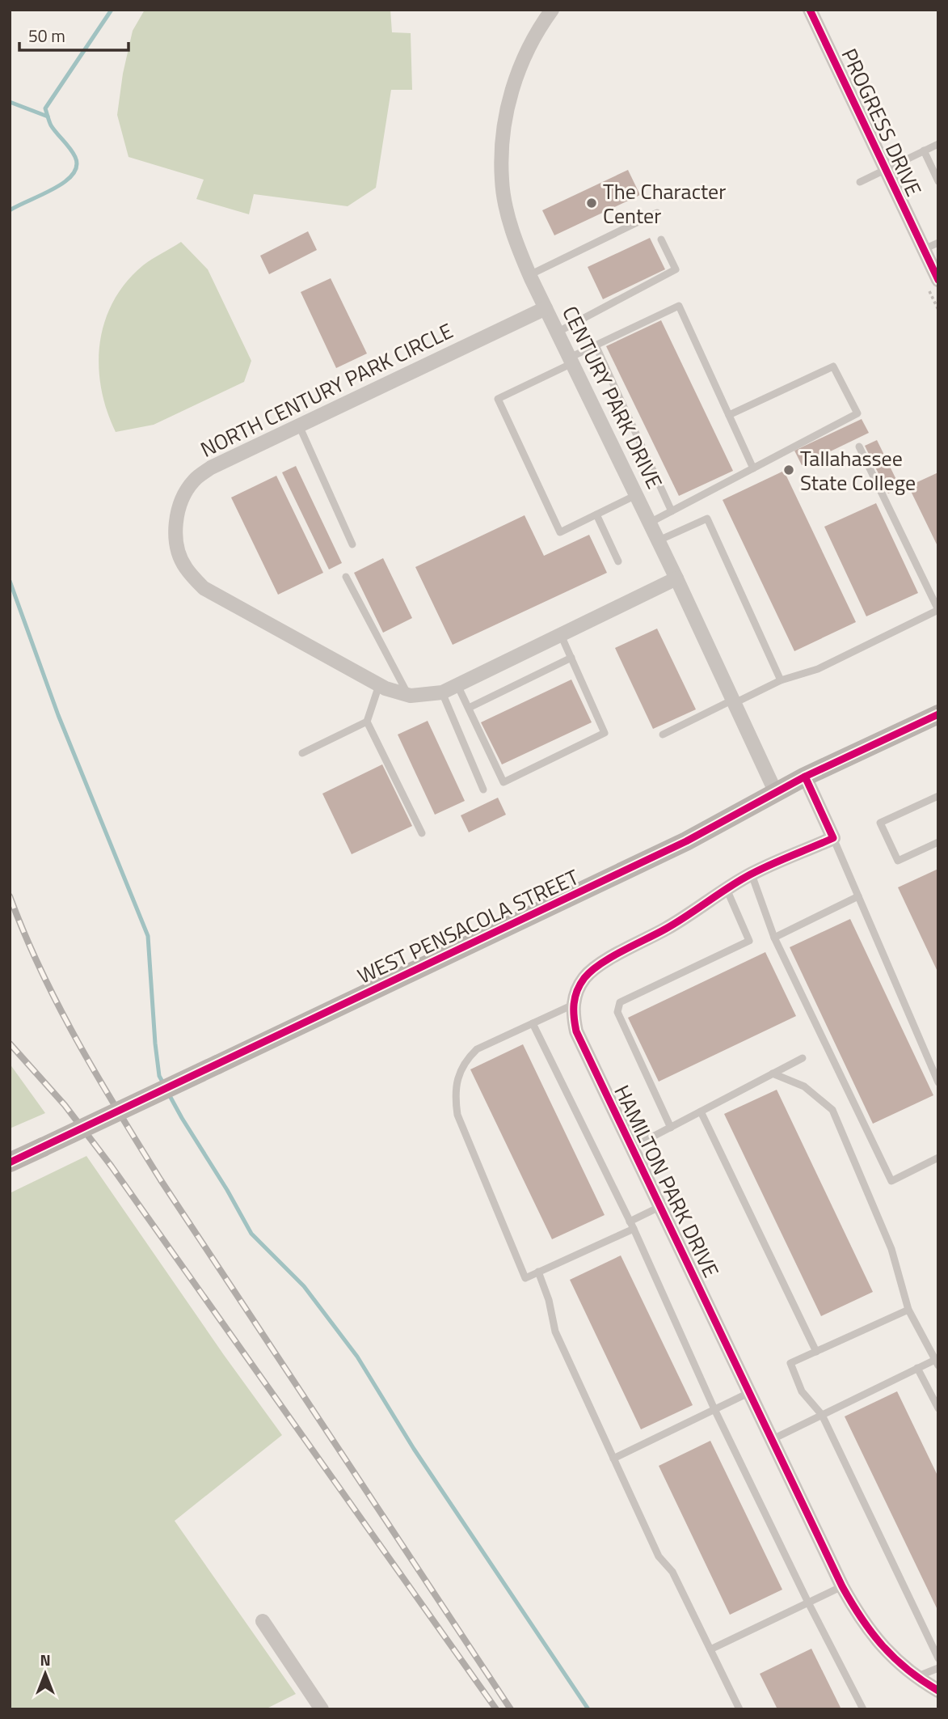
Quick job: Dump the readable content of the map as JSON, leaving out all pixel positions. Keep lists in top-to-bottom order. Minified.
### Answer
{"streets":{"main road":["WEST PENSACOLA STREET"],"street":["PROGRESS DRIVE","NORTH CENTURY PARK CIRCLE","CENTURY PARK DRIVE","HAMILTON PARK DRIVE"]},"crossings":[["NORTH CENTURY PARK CIRCLE","CENTURY PARK DRIVE"],["CENTURY PARK DRIVE","WEST PENSACOLA STREET"]],"places":["The Character Center","Tallahassee State College"],"scale_bar":"50 m","north":"top"}
